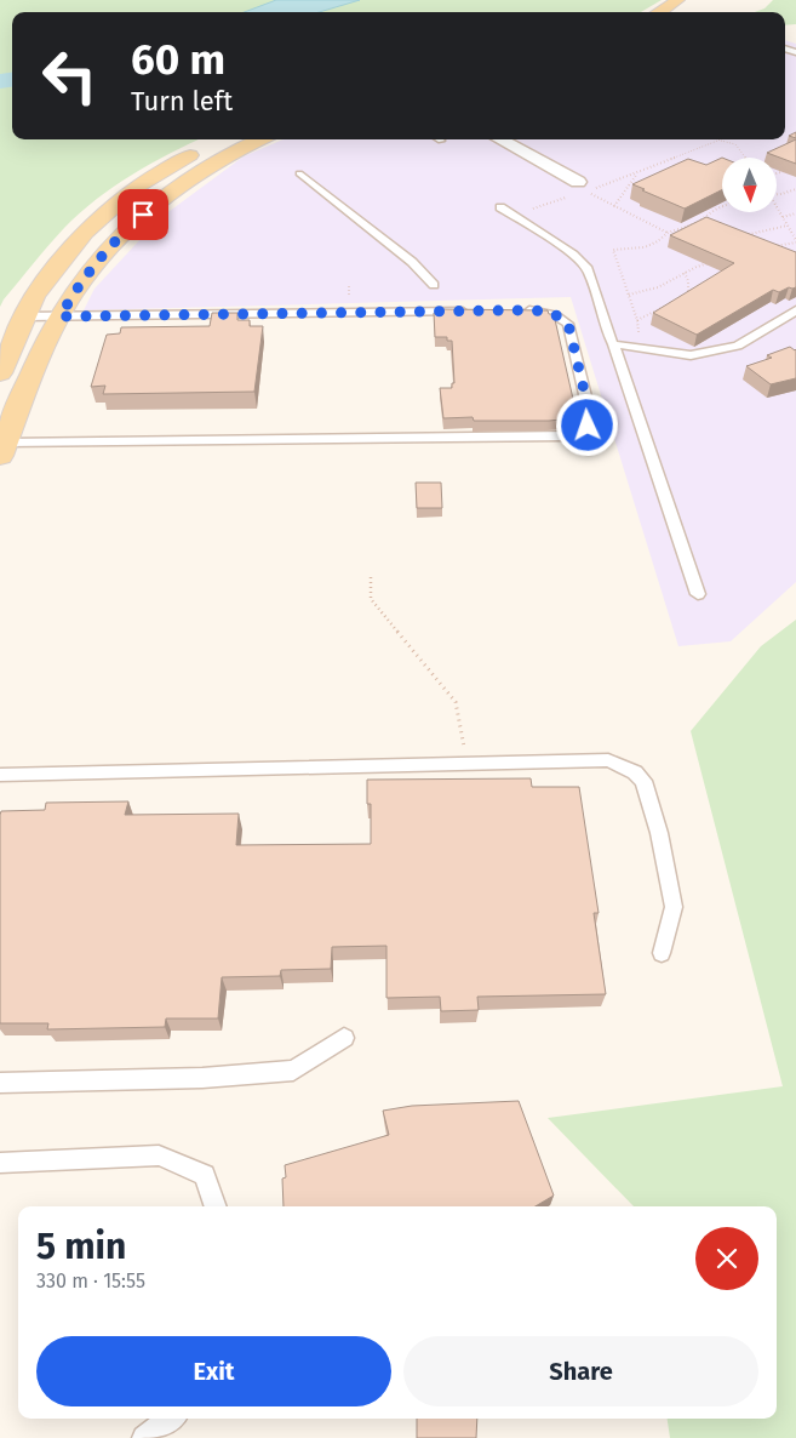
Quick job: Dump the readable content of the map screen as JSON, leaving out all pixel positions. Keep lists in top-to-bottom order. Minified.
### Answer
{"north":"bottom","page":{"turn":["60 m","Turn left"],"heading":["5 min","330 m · 15:55"],"buttons":["Exit","Share"]}}
